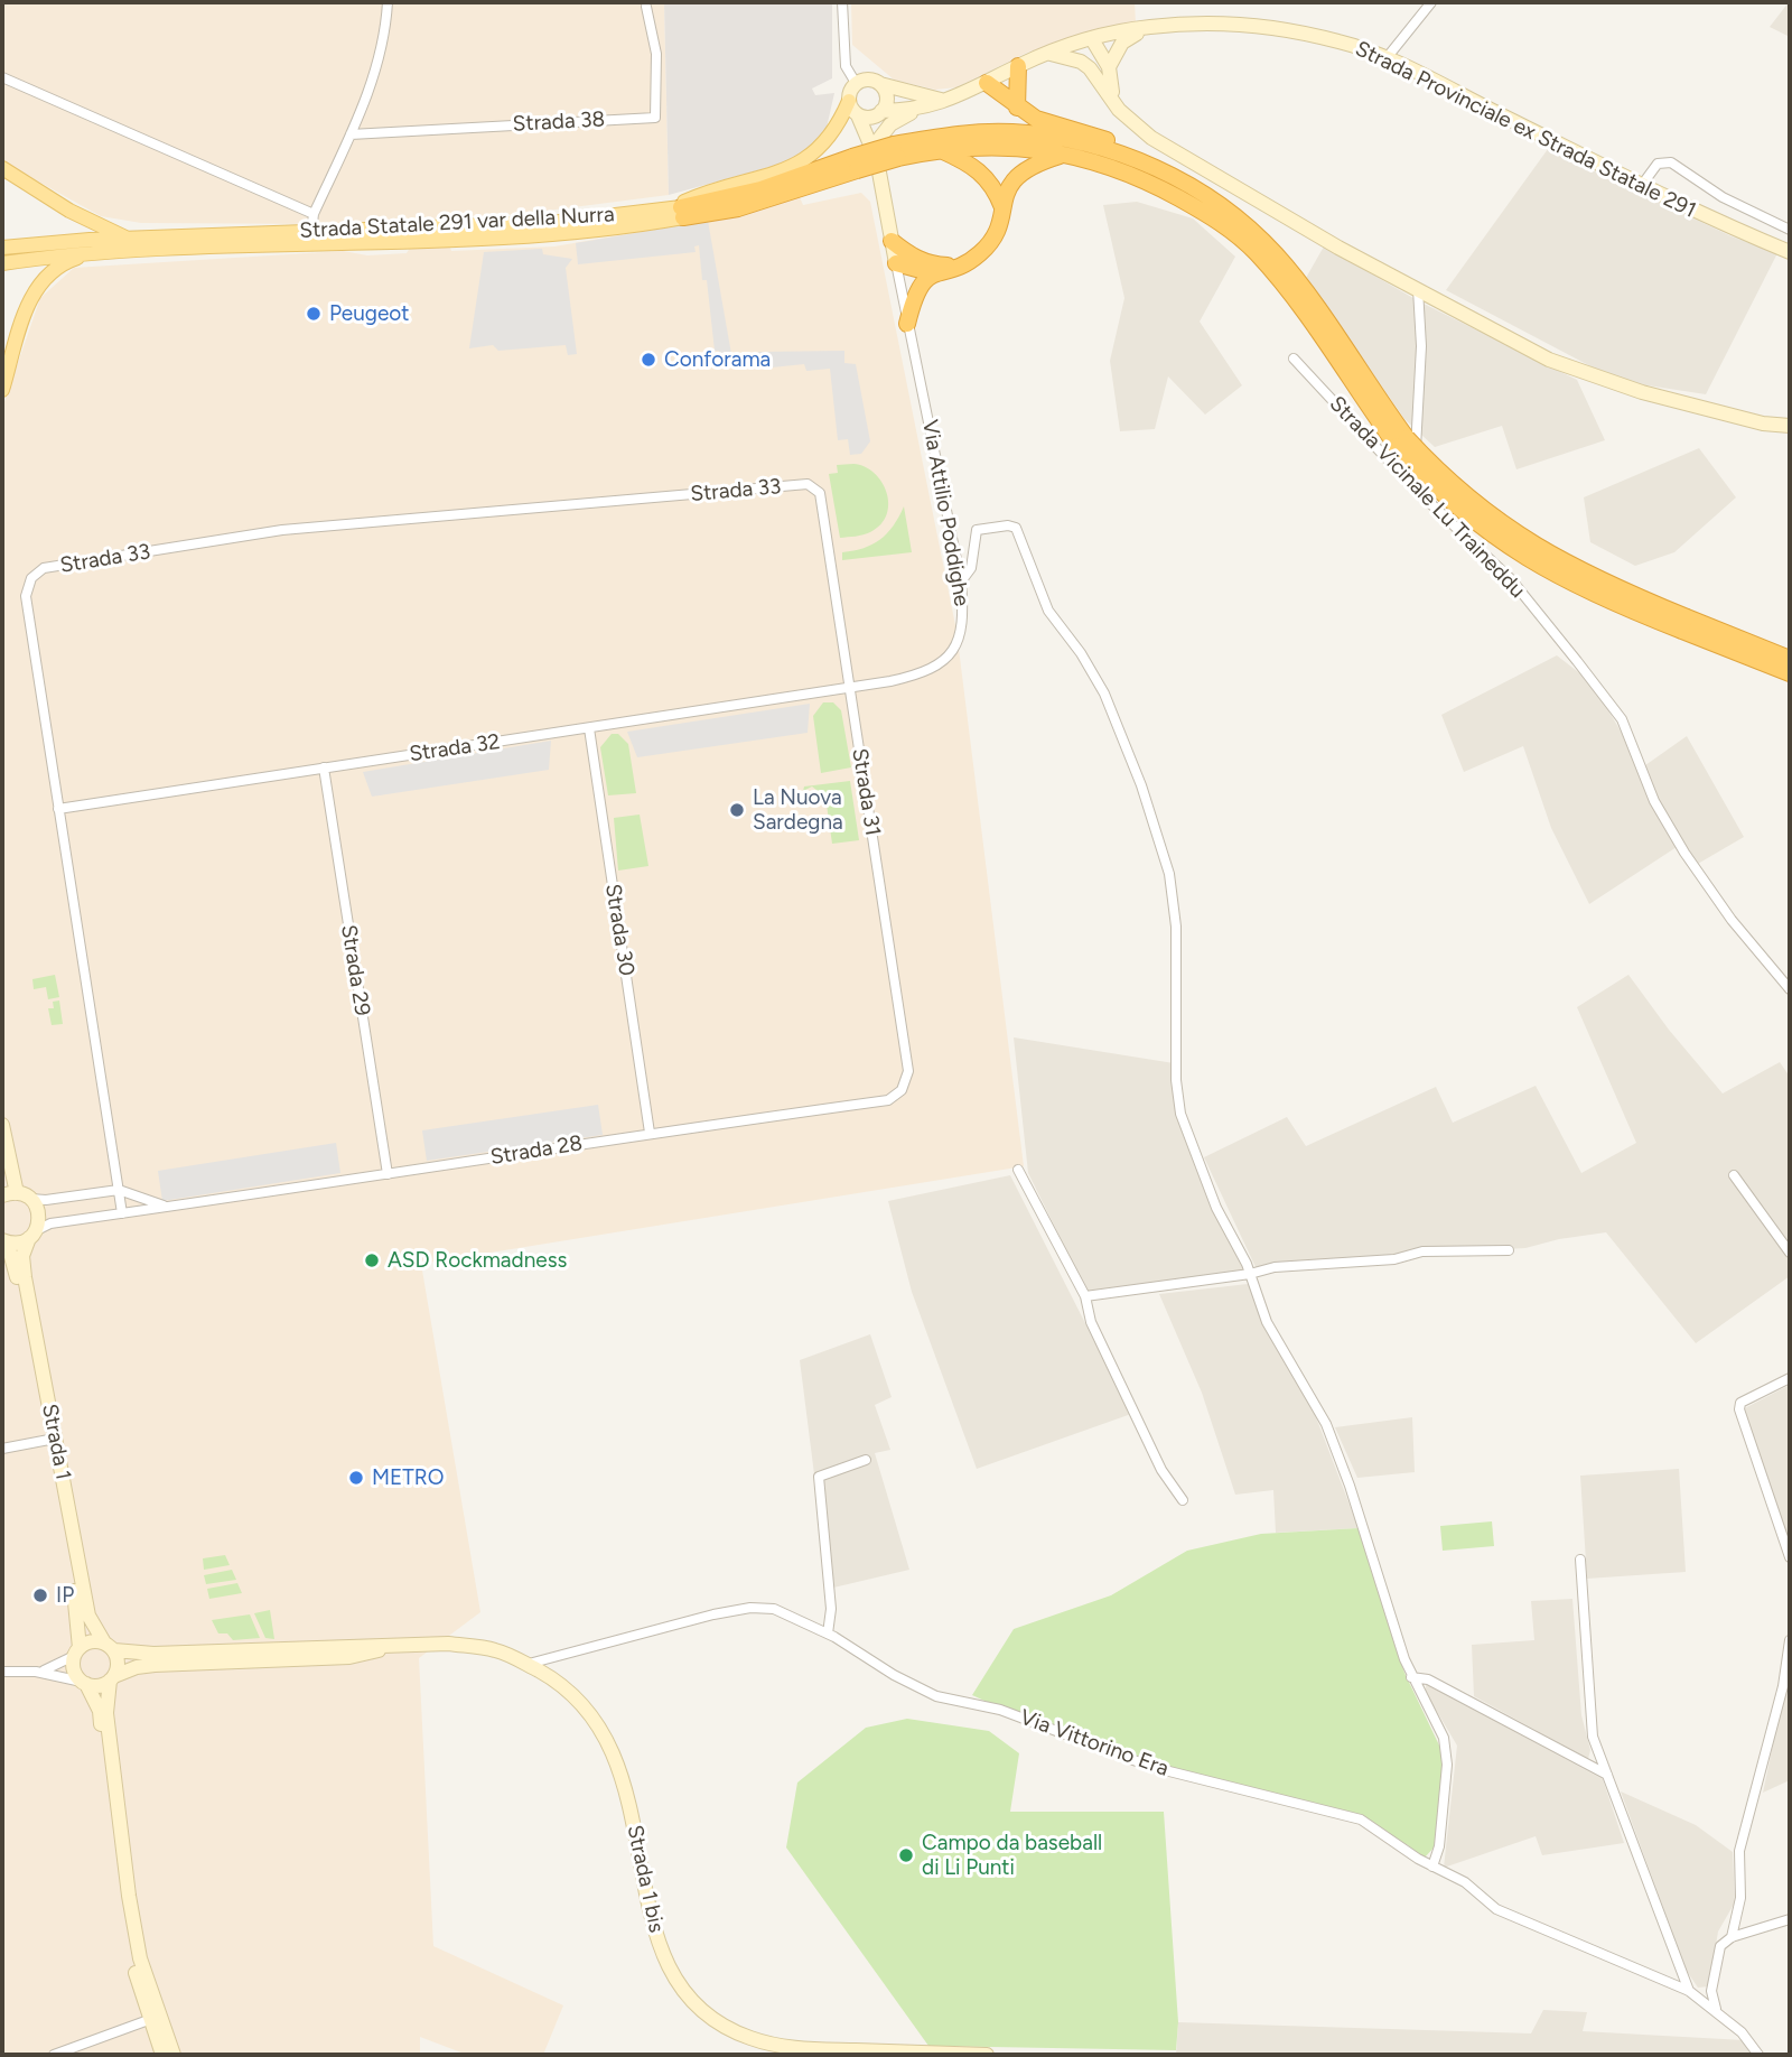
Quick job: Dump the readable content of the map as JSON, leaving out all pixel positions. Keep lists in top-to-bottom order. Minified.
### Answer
{"streets":{"highway":["Strada Statale 291 var della Nurra"],"street":["Strada 38","Strada Provinciale ex Strada Statale 291","Strada 33","Strada Vicinale Lu Traineddu","Via Attilio Poddighe","Strada 32","Strada 31","Strada 30","Strada 29","Strada 28","Strada 1","Via Vittorino Era","Strada 1 bis"]},"crossings":[["Strada 33","Strada 32"],["Strada 33","Strada 31"],["Strada 33","Strada 28"],["Via Attilio Poddighe","Strada 32"],["Via Attilio Poddighe","Strada 31"],["Strada 32","Strada 31"],["Strada 32","Strada 30"],["Strada 32","Strada 29"],["Strada 31","Strada 28"],["Strada 30","Strada 28"],["Strada 29","Strada 28"],["Strada 28","Strada 1"],["Strada 1","Strada 1 bis"],["Via Vittorino Era","Strada 1 bis"]],"places":["Peugeot","Conforama","La Nuova Sardegna","ASD Rockmadness","METRO","IP","Campo da baseball di Li Punti"]}
